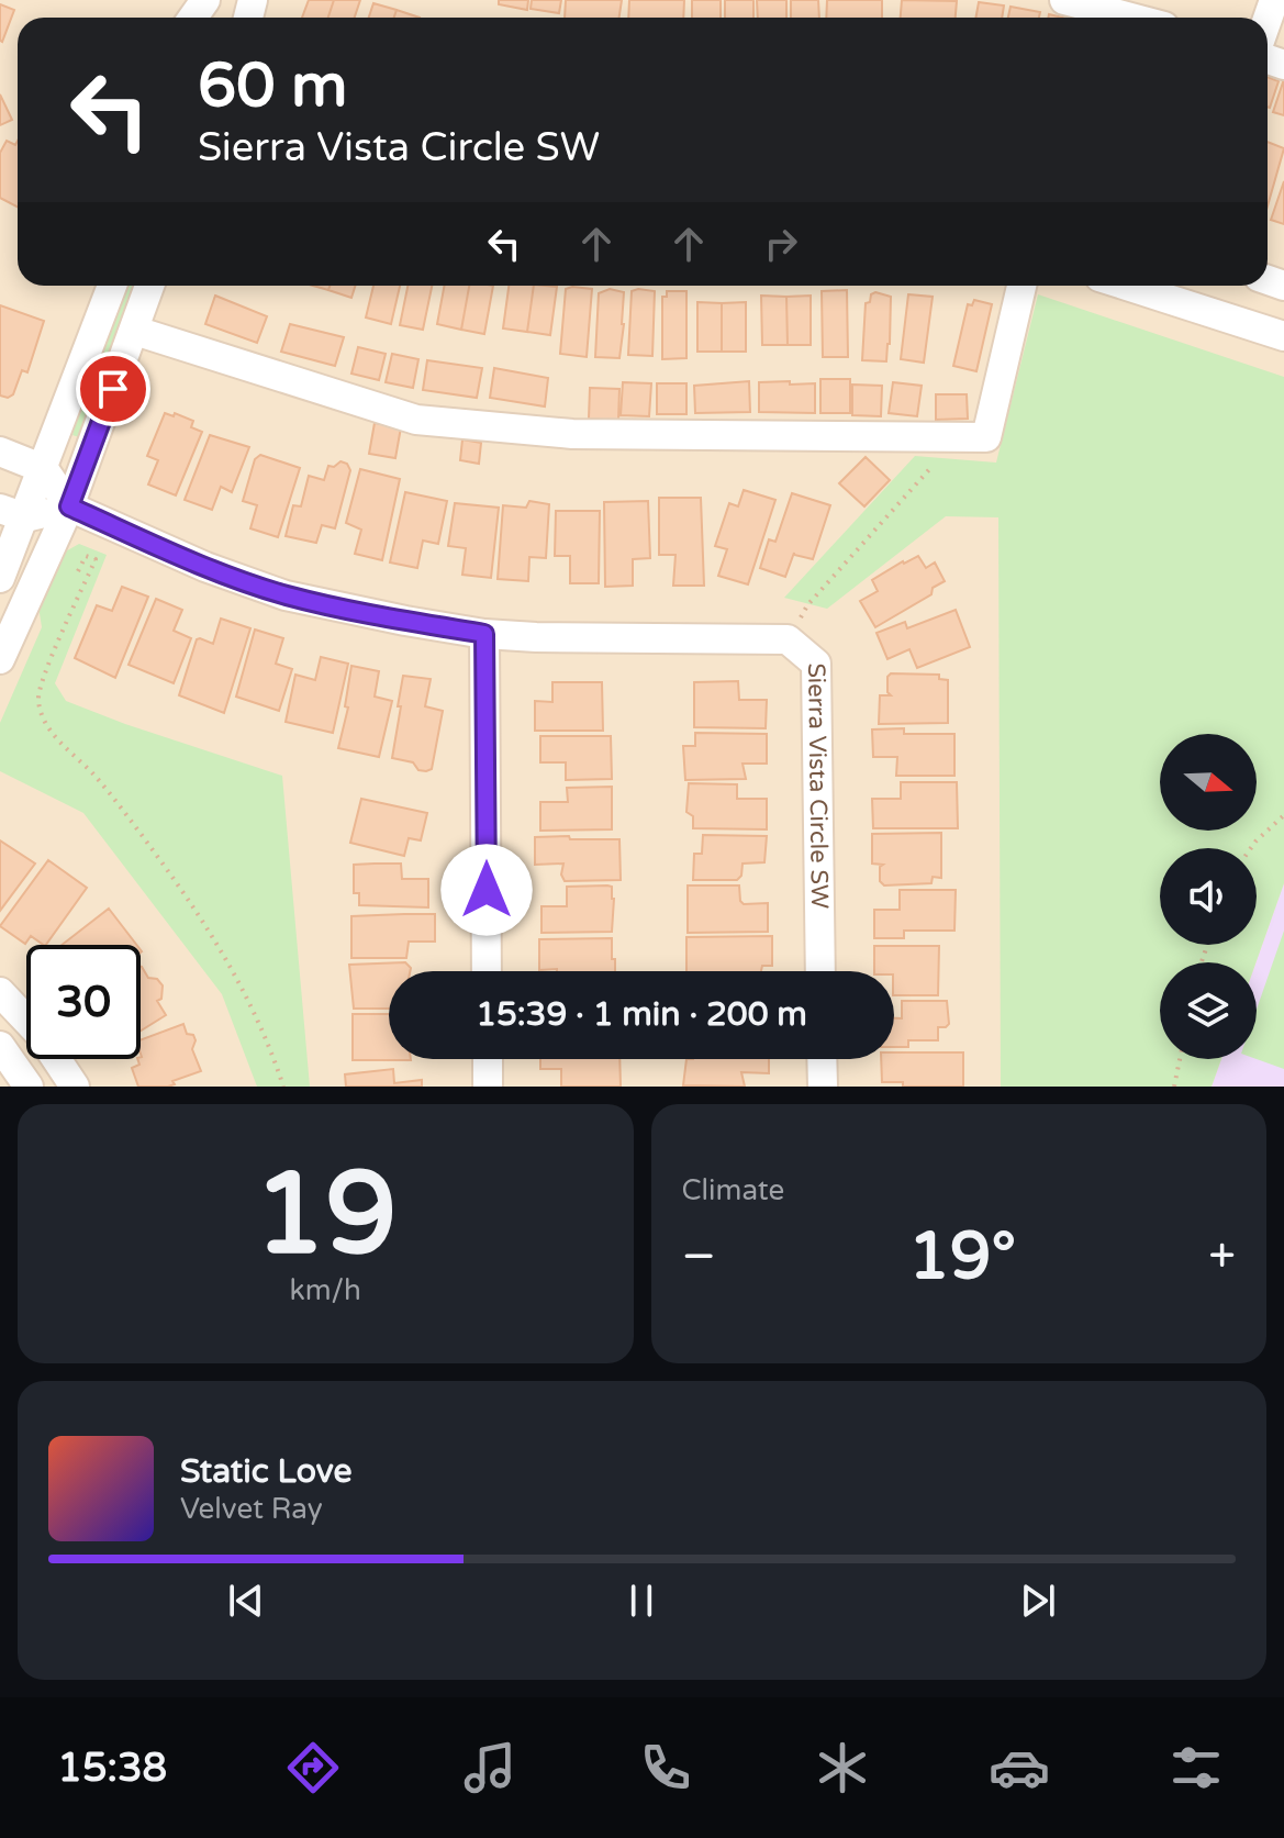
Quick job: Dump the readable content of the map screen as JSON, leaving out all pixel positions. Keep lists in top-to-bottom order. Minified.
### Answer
{"streets":{"street":["Sierra Vista Circle SW"]},"north":"right","page":{"turn":["60 m","Sierra Vista Circle SW"],"limit":"30","trip":"15:39 · 1 min · 200 m","tile":[["19","km/h"],"Climate"],"heat":["−","19°","+"],"song":["Static Love","Velvet Ray"],"tabs":"15:38"}}
